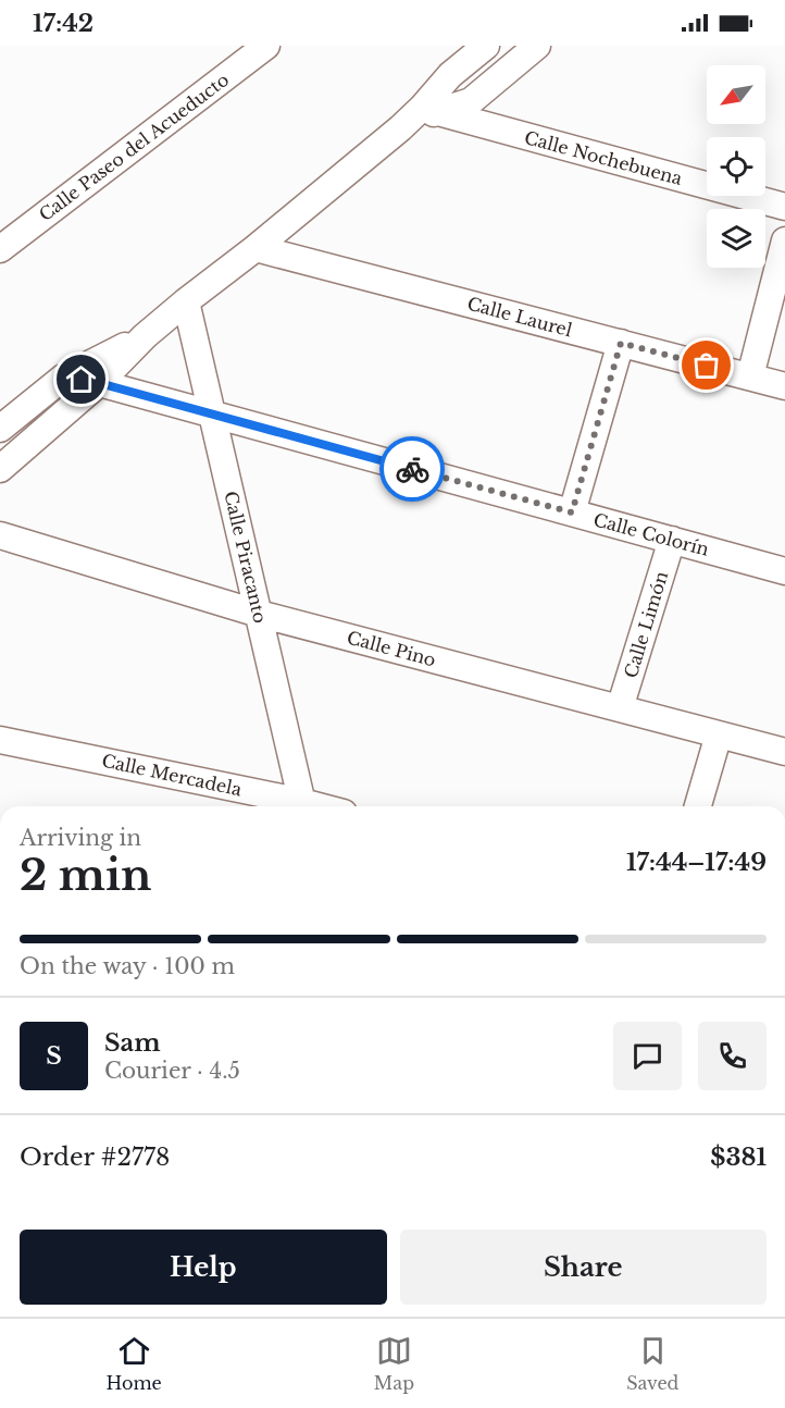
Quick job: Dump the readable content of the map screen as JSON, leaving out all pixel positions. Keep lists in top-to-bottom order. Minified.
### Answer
{"streets":{"street":["Calle Paseo del Acueducto","Calle Nochebuena","Calle Laurel","Calle Colorín","Calle Piracanto","Calle Limón","Calle Pino","Calle Mercadela"]},"crossings":[["Calle Colorín","Calle Piracanto"],["Calle Colorín","Calle Limón"],["Calle Piracanto","Calle Pino"],["Calle Limón","Calle Pino"]],"north":"bottom left","page":{"status":"17:42","heading":["2 min","Arriving in","17:44–17:49"],"panel":["Sam","Courier · 4.5","Order #2778","$381"],"bar":"On the way · 100 m","round":"S","buttons":["Help","Share"],"tabs":["Home","Map","Saved"]}}
